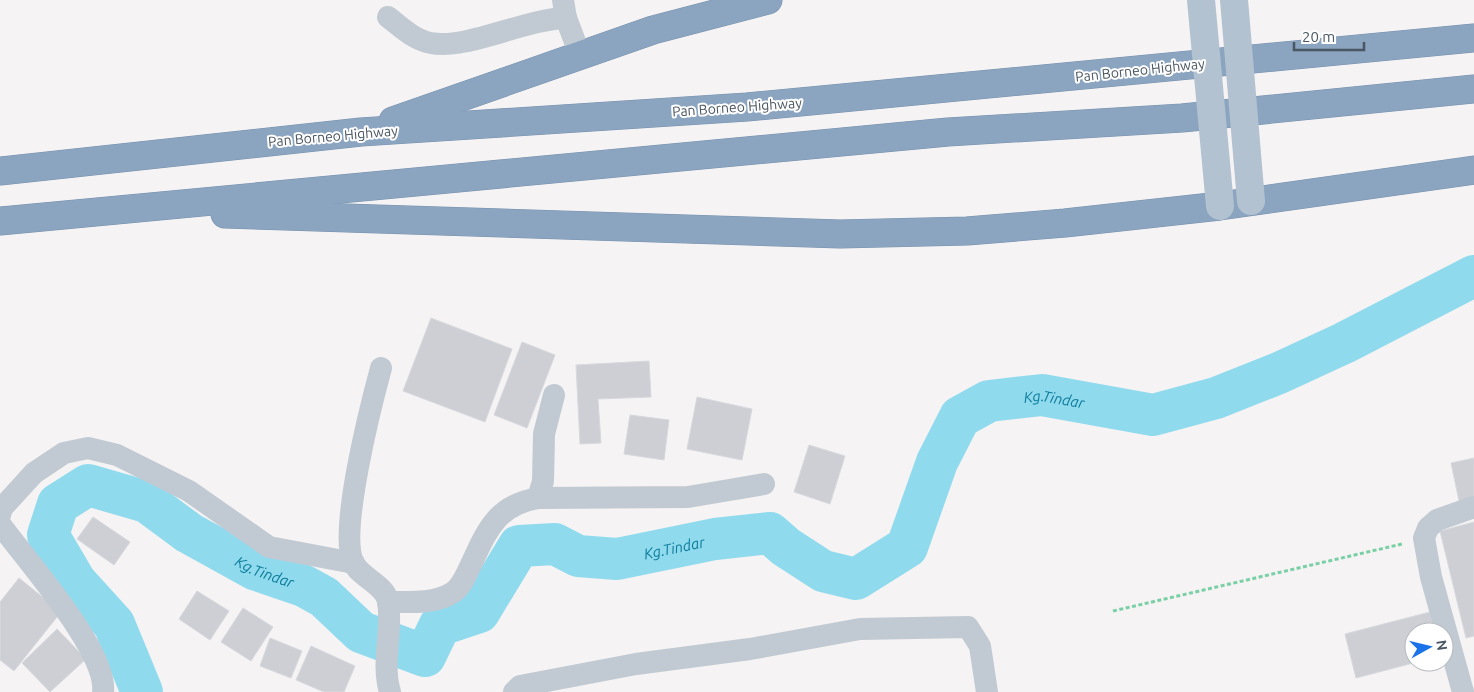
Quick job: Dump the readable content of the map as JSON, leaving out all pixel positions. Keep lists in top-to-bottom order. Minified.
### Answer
{"streets":{"highway":["Pan Borneo Highway"]},"water":["Kg.Tindar"],"scale_bar":"20 m","north":"right"}
